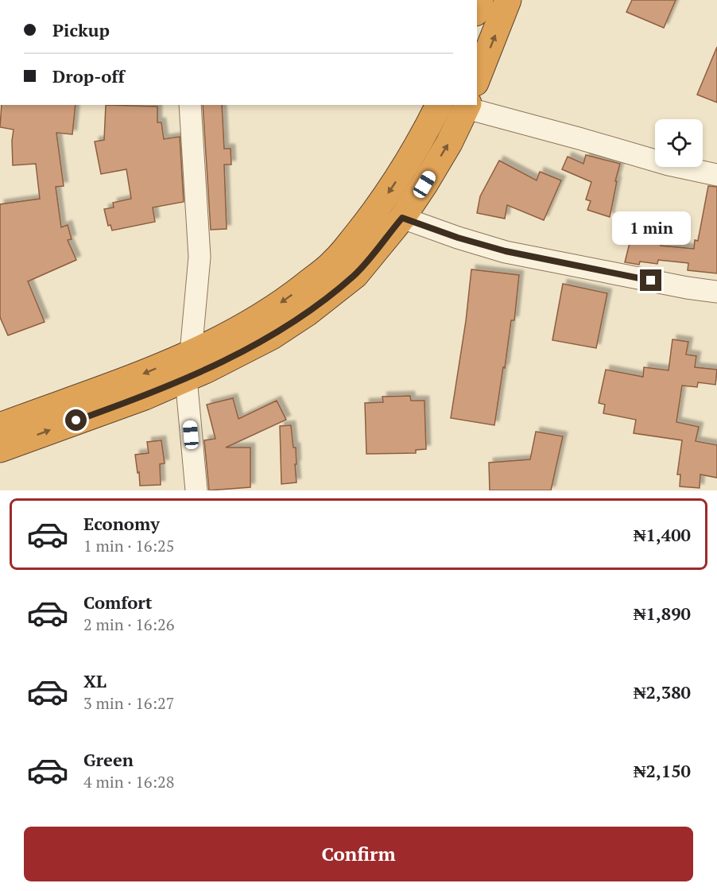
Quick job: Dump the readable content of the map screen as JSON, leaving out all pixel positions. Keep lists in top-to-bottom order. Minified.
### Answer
{"page":{"banner":["Pickup","Drop-off"],"bubble":"1 min","list":[{"name":"Economy","note":"1 min · 16:25","value":"₦1,400"},{"name":"Comfort","note":"2 min · 16:26","value":"₦1,890"},{"name":"XL","note":"3 min · 16:27","value":"₦2,380"},{"name":"Green","note":"4 min · 16:28","value":"₦2,150"}],"buttons":"Confirm"}}
